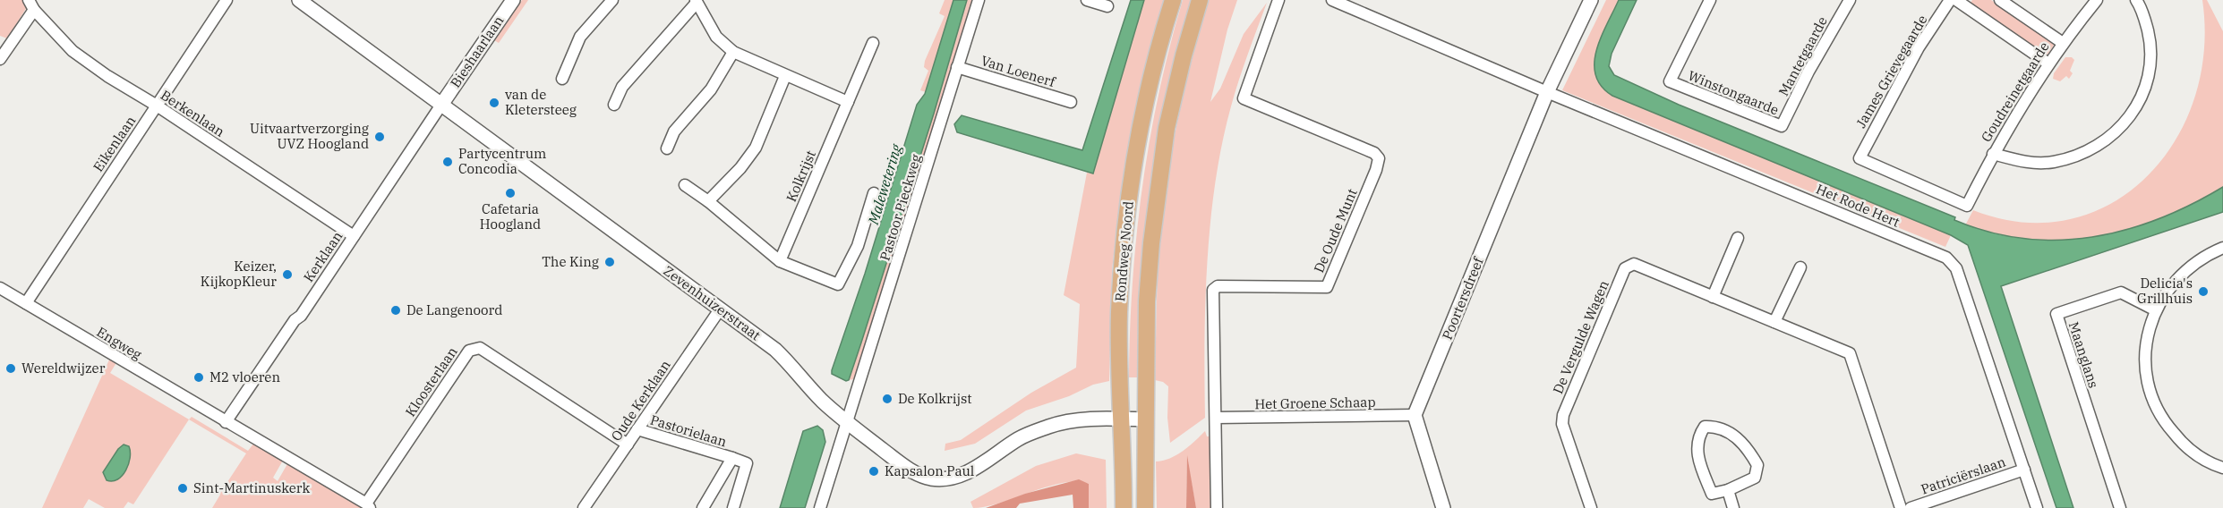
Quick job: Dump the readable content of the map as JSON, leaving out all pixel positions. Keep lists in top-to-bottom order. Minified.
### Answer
{"streets":{"main road":["Rondweg Noord"],"street":["Bieshaarlaan","Mantetgaarde","Van Loenerf","James Grievegaarde","Goudreinetgaarde","Winstongaarde","Berkenlaan","Eikenlaan","Kolkrijst","Het Rode Hert","Pastoor Pieckweg","De Oude Munt","Kerklaan","Poortersdreef","Zevenhuizerstraat","De Vergulde Wagen","Engweg","Maanglans","Kloosterlaan","Oude Kerklaan","Het Groene Schaap","Pastorielaan","Patriciërslaan"]},"crossings":[["Bieshaarlaan","Kerklaan"],["Bieshaarlaan","Zevenhuizerstraat"],["Mantetgaarde","Winstongaarde"],["Van Loenerf","Pastoor Pieckweg"],["James Grievegaarde","Goudreinetgaarde"],["Berkenlaan","Eikenlaan"],["Berkenlaan","Kerklaan"],["Eikenlaan","Engweg"],["Het Rode Hert","Poortersdreef"],["Het Rode Hert","Patriciërslaan"],["Pastoor Pieckweg","Zevenhuizerstraat"],["De Oude Munt","Het Groene Schaap"],["Rondweg Noord","Zevenhuizerstraat"],["Kerklaan","Zevenhuizerstraat"],["Kerklaan","Engweg"],["Poortersdreef","Het Groene Schaap"],["Zevenhuizerstraat","Oude Kerklaan"],["Kloosterlaan","Oude Kerklaan"],["Oude Kerklaan","Pastorielaan"]],"water":["Malewetering"],"places":["van de Kletersteeg","Uitvaartverzorging UVZ Hoogland","Partycentrum Concodia","Cafetaria Hoogland","The King","Keizer, KijkopKleur","Delicia's Grillhuis","De Langenoord","Wereldwijzer","M2 vloeren","De Kolkrijst","Kapsalon Paul","Sint-Martinuskerk"]}
